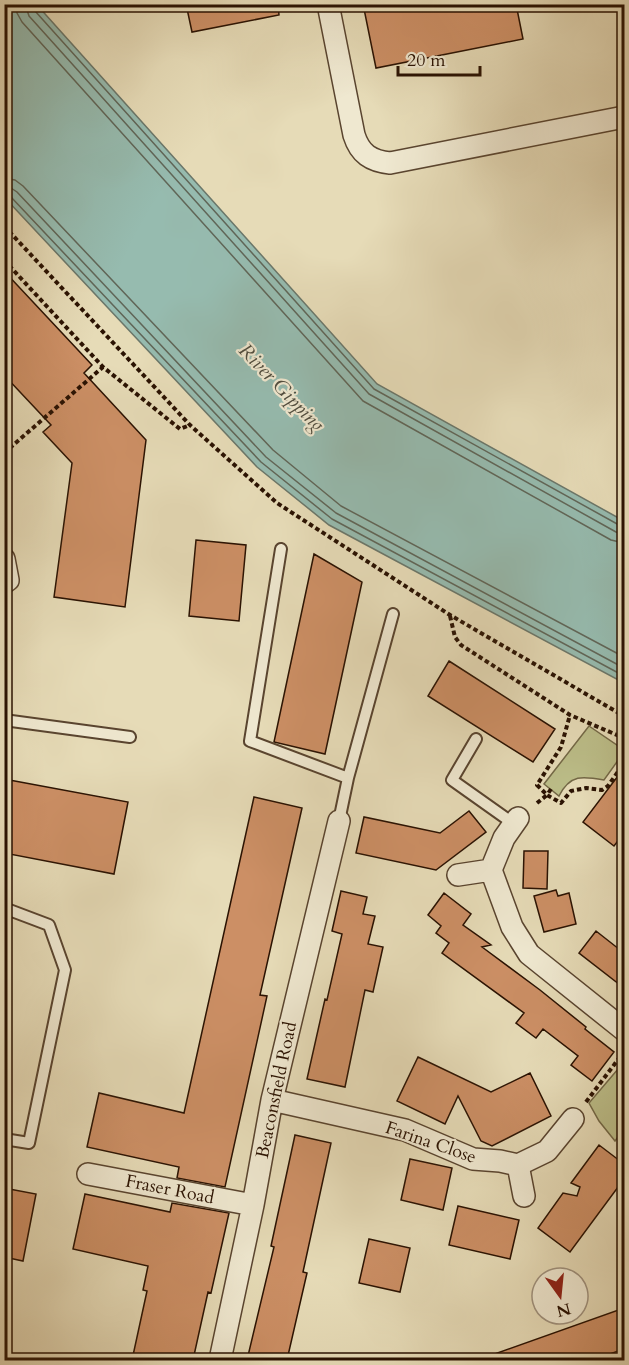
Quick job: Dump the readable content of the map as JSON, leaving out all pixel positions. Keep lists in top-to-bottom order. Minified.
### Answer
{"streets":{"street":["Beaconsfield Road","Farina Close","Fraser Road"]},"crossings":[["Beaconsfield Road","Farina Close"],["Beaconsfield Road","Fraser Road"]],"water":["River Gipping"],"scale_bar":"20 m","north":"bottom"}
